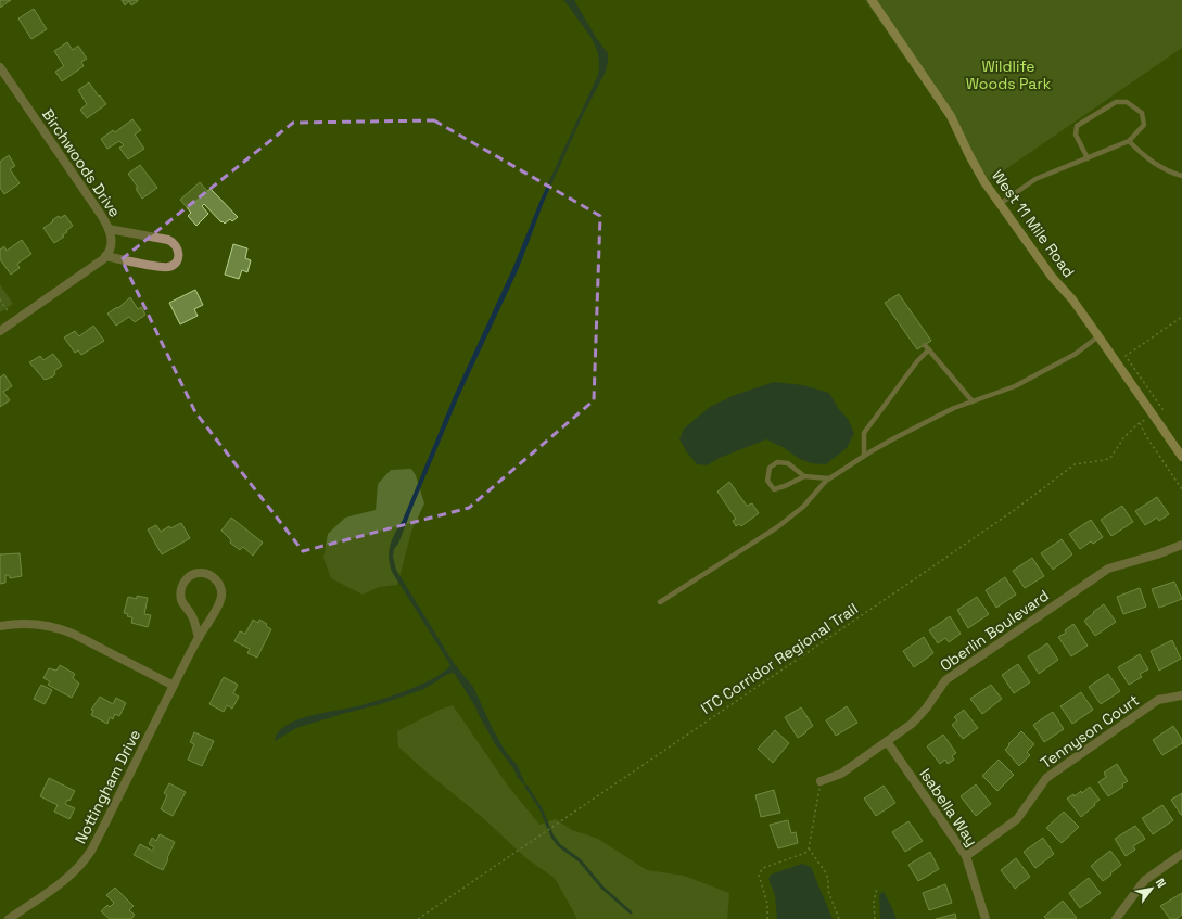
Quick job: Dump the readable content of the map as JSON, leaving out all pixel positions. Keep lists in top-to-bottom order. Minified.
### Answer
{"streets":{"street":["Birchwoods Drive","West 11 Mile Road","Oberlin Boulevard","Tennyson Court","Nottingham Drive","Isabella Way"],"path":["ITC Corridor Regional Trail"]},"crossings":[["Oberlin Boulevard","Isabella Way"],["Tennyson Court","Isabella Way"]],"parks":["Wildlife Woods Park"],"north":"top right"}
